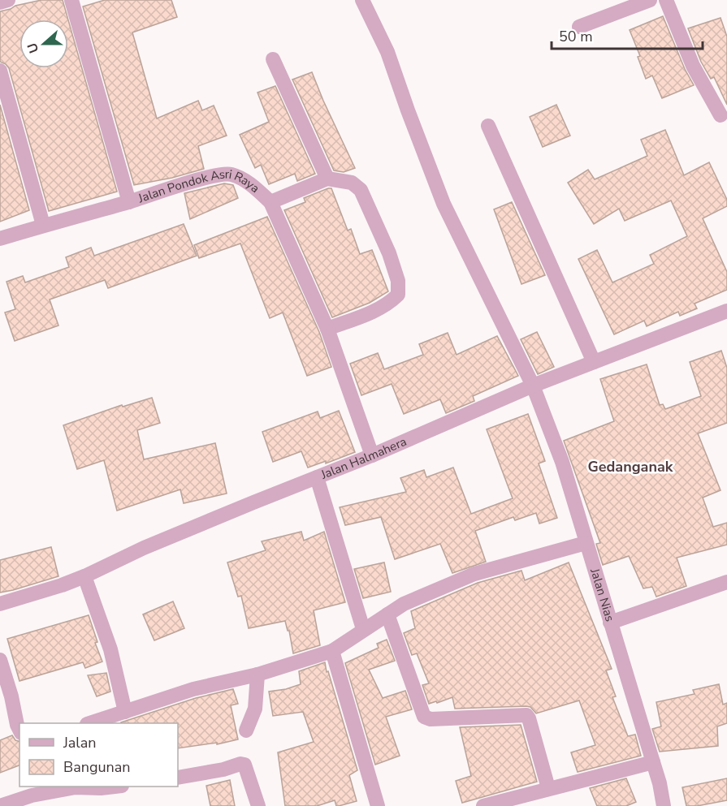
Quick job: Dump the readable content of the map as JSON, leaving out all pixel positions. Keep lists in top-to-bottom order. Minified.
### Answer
{"streets":{"street":["Jalan Pondok Asri Raya","Jalan Halmahera","Jalan Nias"]},"crossings":[["Jalan Pondok Asri Raya","Jalan Halmahera"],["Jalan Halmahera","Jalan Nias"]],"districts":["Gedanganak"],"legend":["Jalan","Bangunan"],"scale_bar":"50 m","north":"left"}
